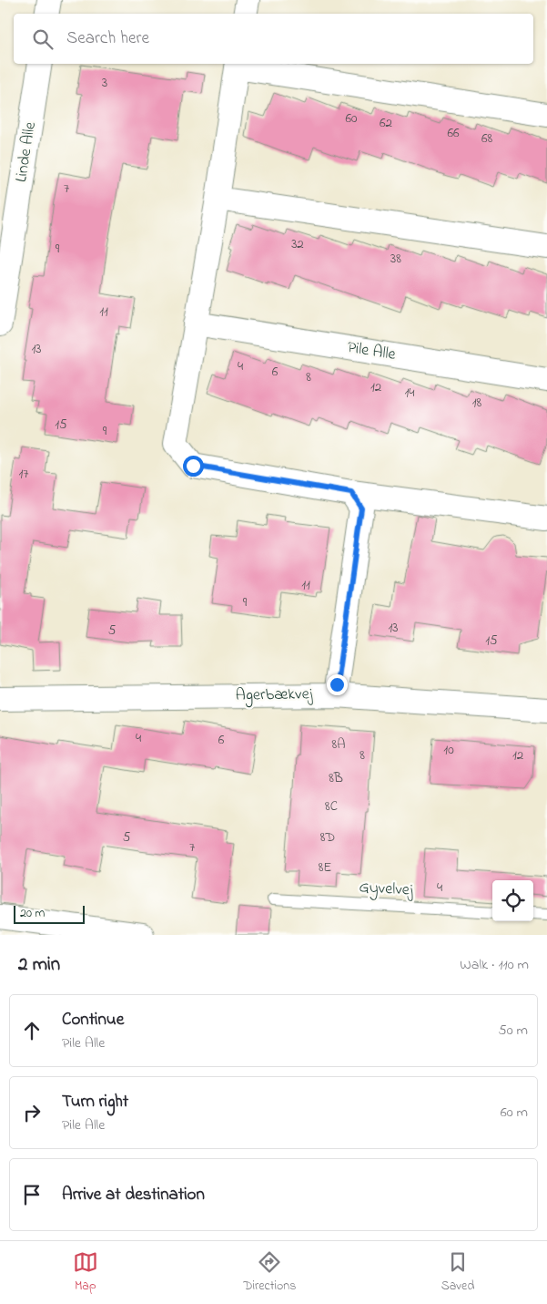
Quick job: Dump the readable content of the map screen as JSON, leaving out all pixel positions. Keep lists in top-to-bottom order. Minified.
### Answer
{"streets":{"street":["Linde Alle","Pile Alle","Agerbækvej"],"lane":["Gyvelvej"]},"house_numbers":["3","60","62","66","68","7","32","9","38","11","13","4","6","8","12","14","18","15","9","17","11","9","13","5","15","4","6","8A","10","8","12","8B","8C","5","8D","7","8E","4"],"scale_bar":"20 m","page":{"search":"Search here","scale":"20 m","heading":["2 min","Walk · 110 m"],"list":[["Continue","Pile Alle","50 m"],["Turn right","Pile Alle","60 m"],"Arrive at destination"],"nav":["Map","Directions","Saved"]}}
